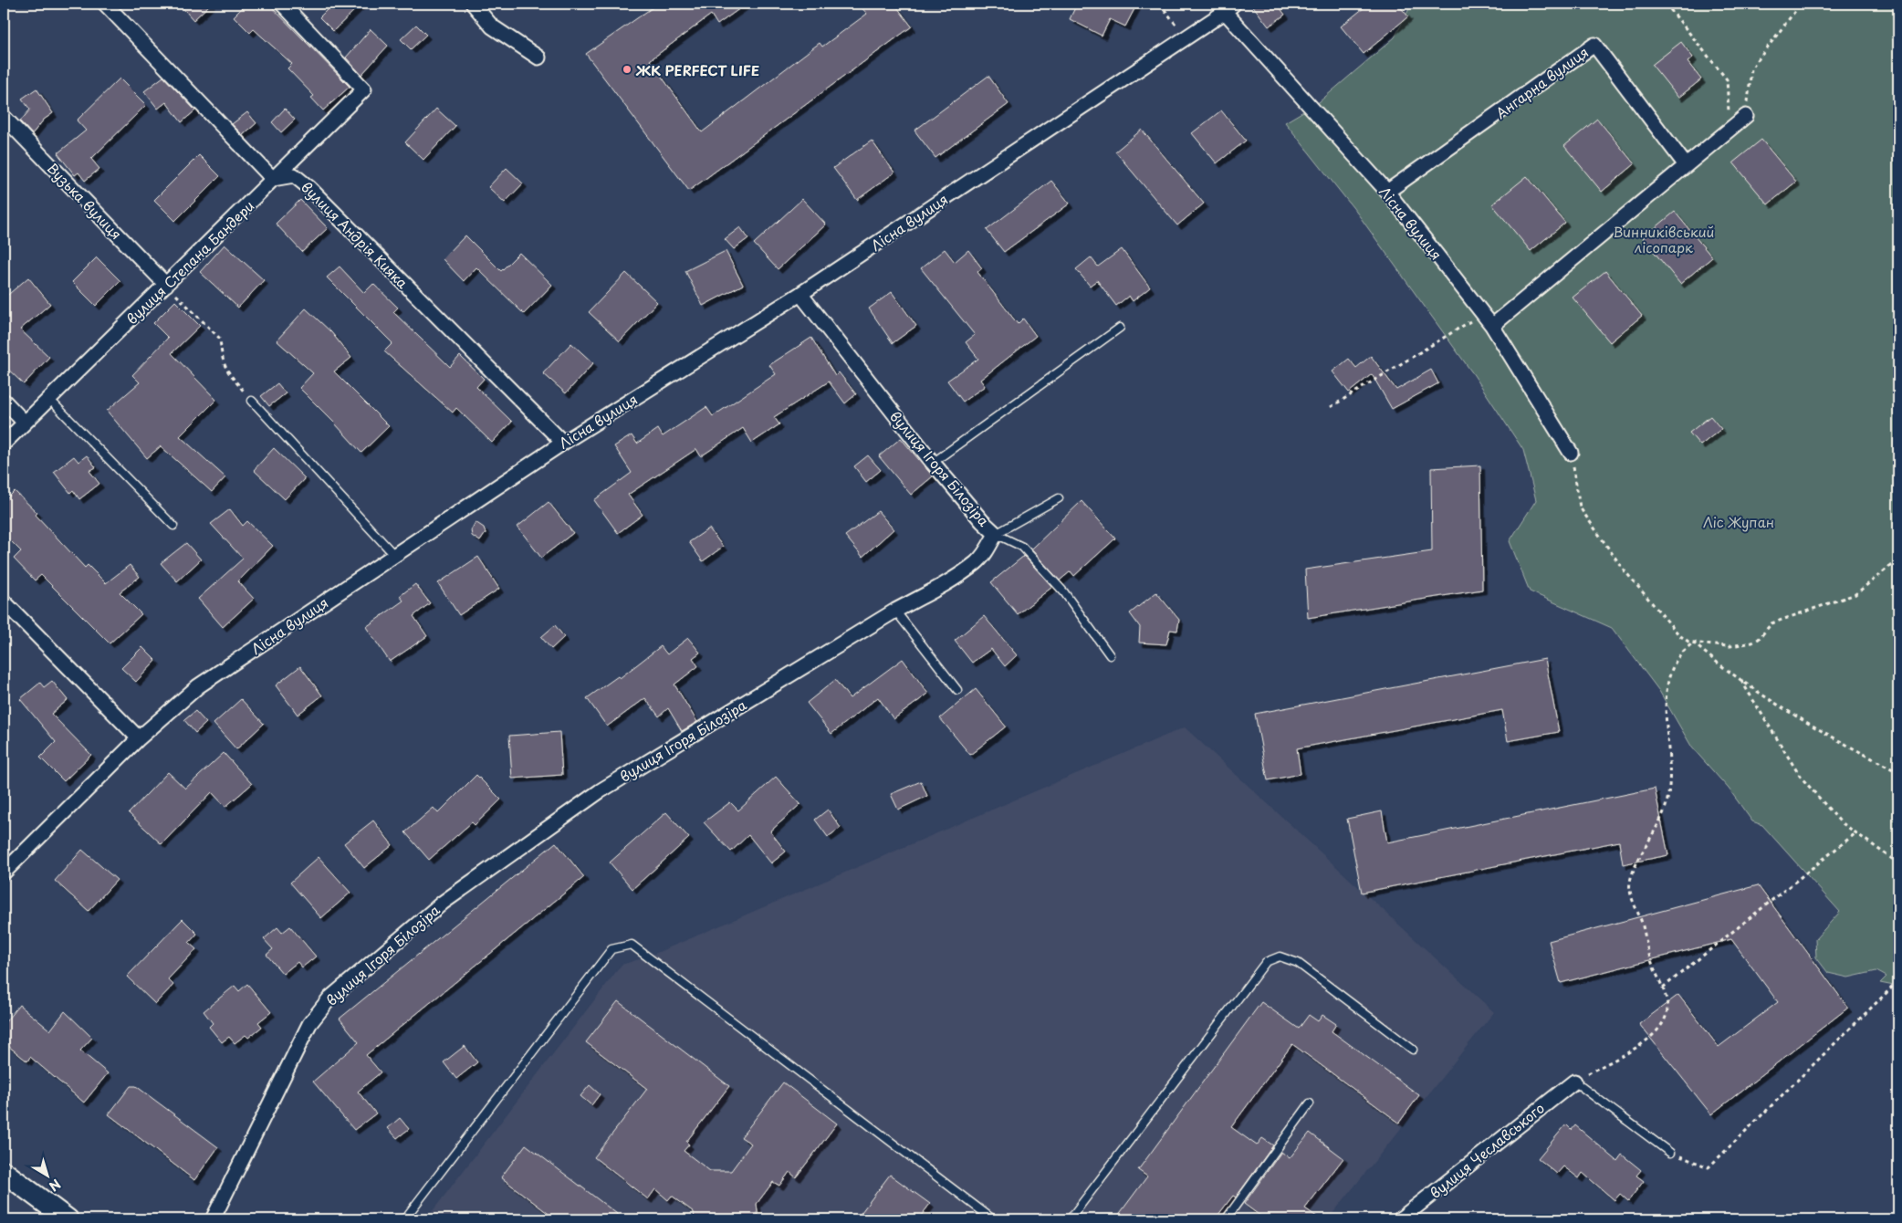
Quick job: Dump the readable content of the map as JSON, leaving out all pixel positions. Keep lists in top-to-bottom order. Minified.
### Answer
{"streets":{"street":["Ангарна вулиця","Вузька вулиця","Лісна вулиця","вулиця Андрія Кияка","вулиця Степана Бандери","вулиця Ігоря Білозіра","вулиця Чеславського"]},"crossings":[["Ангарна вулиця","Лісна вулиця"],["Вузька вулиця","вулиця Степана Бандери"],["Лісна вулиця","вулиця Андрія Кияка"],["Лісна вулиця","вулиця Ігоря Білозіра"],["вулиця Андрія Кияка","вулиця Степана Бандери"]],"parks":["Винниківський лісопарк","Ліс Жупан"],"places":["ЖК PERFECT LIFE"],"north":"bottom right"}
